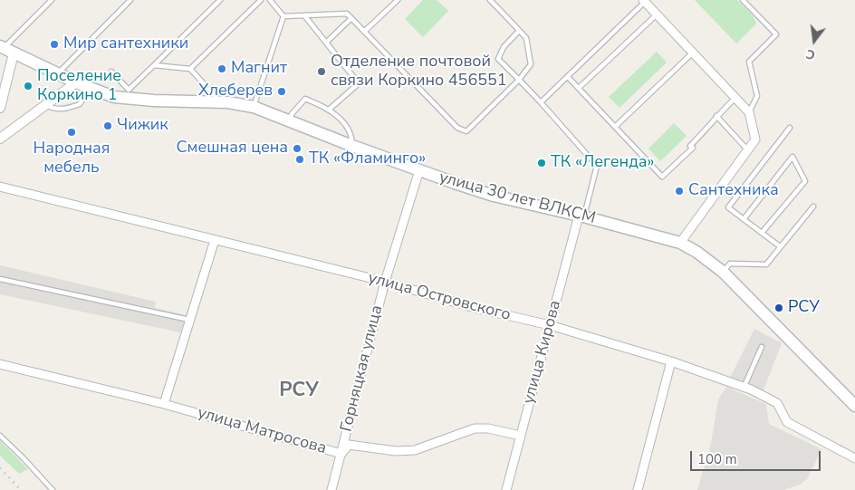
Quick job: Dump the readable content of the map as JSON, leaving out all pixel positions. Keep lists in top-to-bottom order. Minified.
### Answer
{"streets":{"main road":["улица 30 лет ВЛКСМ"],"street":["улица Островского","улица Кирова","Горняцкая улица","улица Матросова"]},"crossings":[["улица 30 лет ВЛКСМ","улица Кирова"],["улица 30 лет ВЛКСМ","Горняцкая улица"],["улица Островского","улица Кирова"],["улица Островского","Горняцкая улица"],["улица Кирова","улица Матросова"],["Горняцкая улица","улица Матросова"]],"districts":["РСУ"],"places":["Мир сантехники","Магнит","Отделение почтовой связи Коркино 456551","Поселение Коркино 1","Хлеберев","Чижик","Народная мебель","Смешная цена","ТК «Фламинго»","ТК «Легенда»","Сантехника","РСУ"],"scale_bar":"100 m","north":"bottom"}
